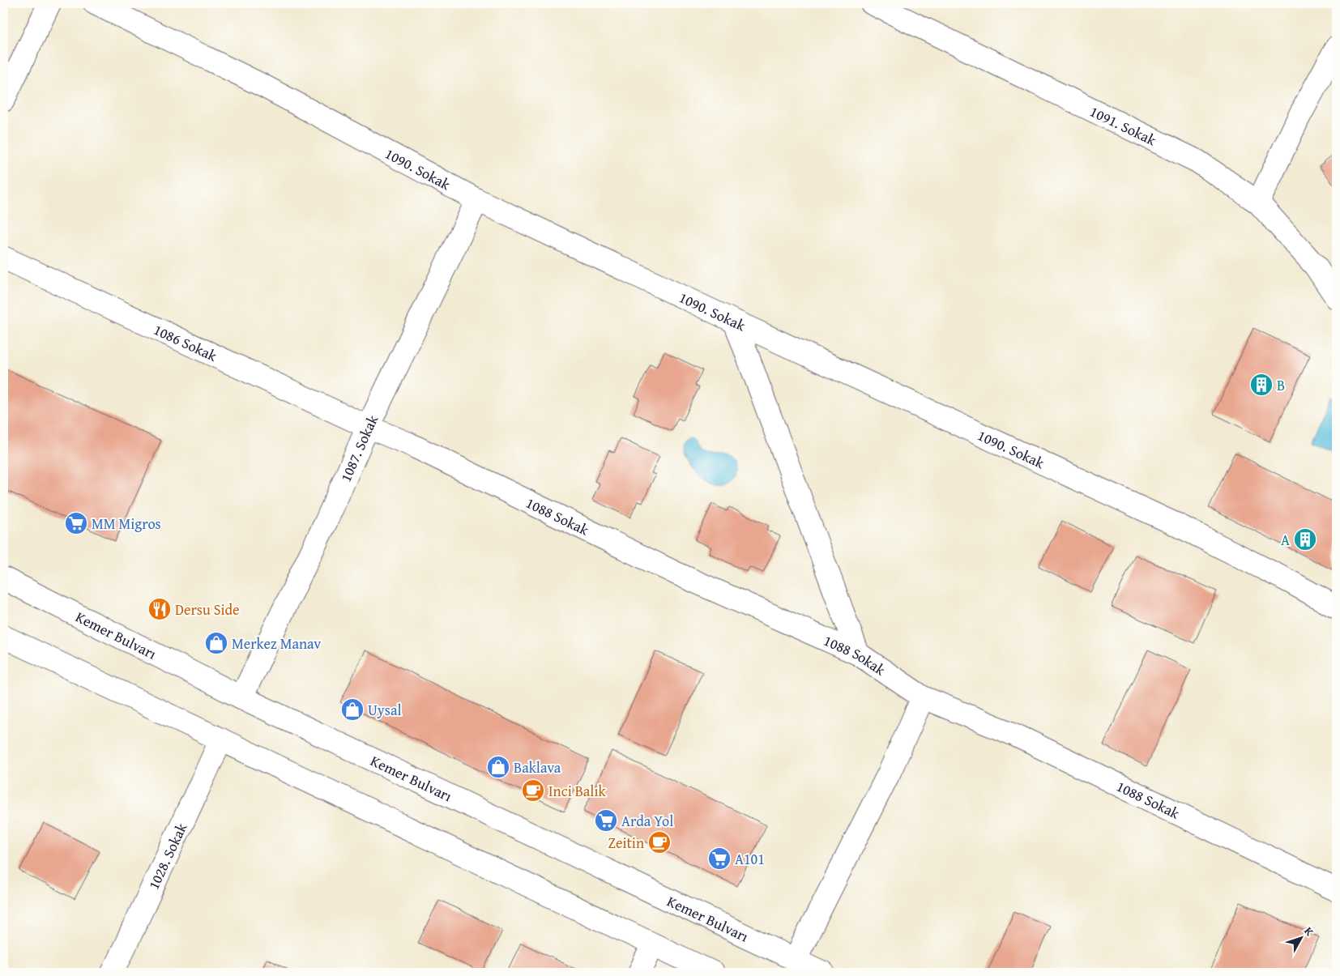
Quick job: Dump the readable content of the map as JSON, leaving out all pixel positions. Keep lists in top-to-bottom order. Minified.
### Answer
{"streets":{"street":["1091. Sokak","1090. Sokak","1086 Sokak","1087. Sokak","1088 Sokak","Kemer Bulvarı","1028. Sokak"]},"crossings":[["1090. Sokak","1087. Sokak"],["1086 Sokak","1087. Sokak"],["1086 Sokak","1088 Sokak"],["1087. Sokak","1088 Sokak"],["1087. Sokak","Kemer Bulvarı"]],"places":{"building":["B","A"],"supermarket":["MM Migros","Arda Yol","A101"],"restaurant":["Dersu Side"],"shop":["Merkez Manav","Uysal","Baklava"],"cafe":["Inci Balık","Zeitin"]},"north":"top right"}
